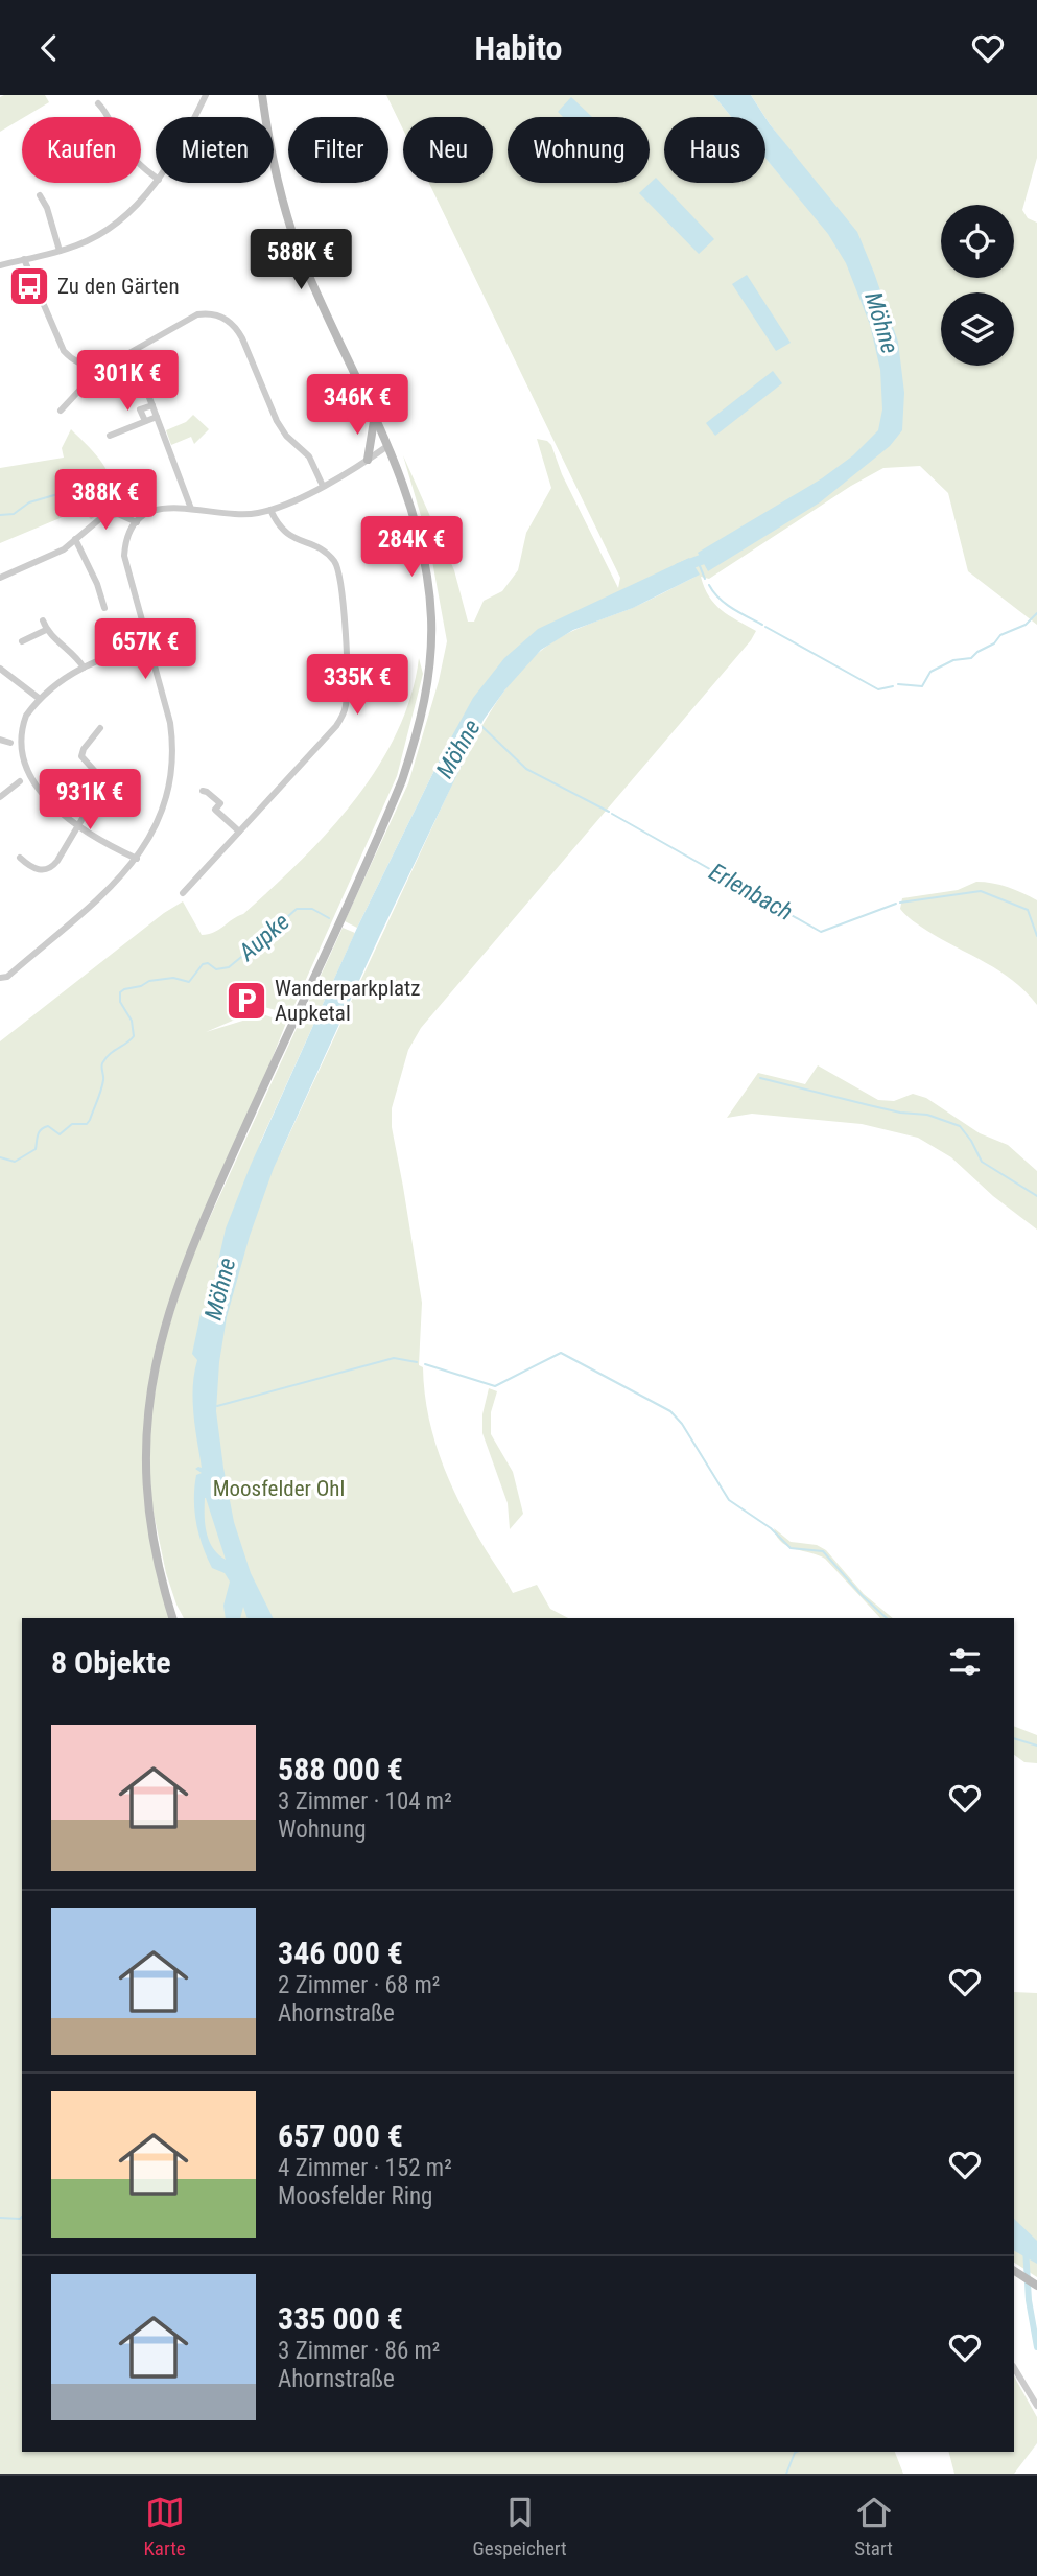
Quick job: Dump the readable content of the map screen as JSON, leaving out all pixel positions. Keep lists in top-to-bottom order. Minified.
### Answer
{"water":["Möhne","Erlenbach","Aupke"],"parks":["Moosfelder Ohl"],"places":{"bus stop":["Zu den Gärten"],"parking":["Wanderparkplatz Aupketal"]},"page":{"header":"Habito","chip":["Kaufen","Mieten","Filter","Neu","Wohnung","Haus"],"price":["588K €","301K €","346K €","388K €","284K €","657K €","335K €","931K €"],"heading":"8 Objekte","list":[{"name":"588 000 €","note":"3 Zimmer · 104 m² · Wohnung"},{"name":"346 000 €","note":"2 Zimmer · 68 m² · Ahornstraße"},{"name":"657 000 €","note":"4 Zimmer · 152 m² · Moosfelder Ring"},{"name":"335 000 €","note":"3 Zimmer · 86 m² · Ahornstraße"}],"tabs":["Karte","Gespeichert","Start"]}}
